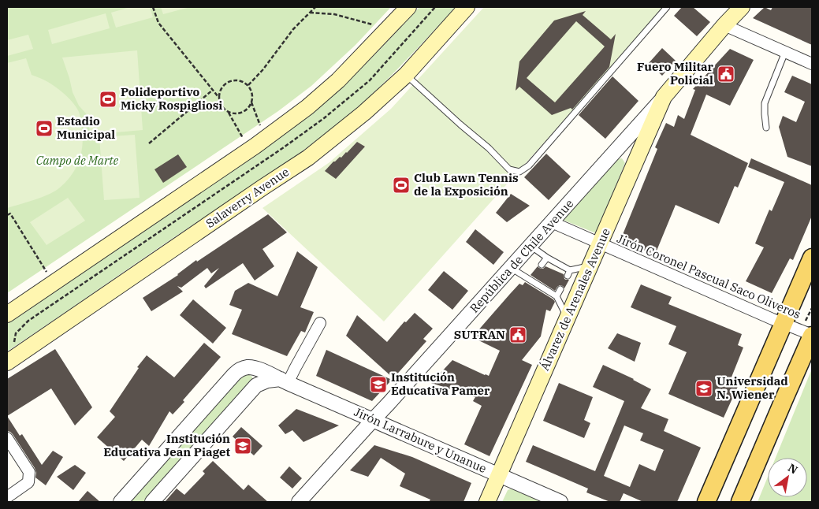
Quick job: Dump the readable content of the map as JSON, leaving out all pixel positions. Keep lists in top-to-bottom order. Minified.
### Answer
{"streets":{"main road":["Salaverry Avenue","República de Chile Avenue","Álvarez de Arenales Avenue"],"street":["Jirón Coronel Pascual Saco Oliveros","Jirón Larrabure y Unanue"]},"crossings":[["República de Chile Avenue","Jirón Coronel Pascual Saco Oliveros"],["República de Chile Avenue","Álvarez de Arenales Avenue"],["República de Chile Avenue","Jirón Larrabure y Unanue"],["Jirón Coronel Pascual Saco Oliveros","Álvarez de Arenales Avenue"],["Álvarez de Arenales Avenue","Jirón Larrabure y Unanue"]],"parks":["Campo de Marte"],"places":{"public building":["Fuero Militar Policial","SUTRAN"],"sports":["Polideportivo Micky Rospigliosi","Estadio Municipal","Club Lawn Tennis de la Exposición"],"school or university":["Institución Educativa Pamer","Universidad N. Wiener","Institución Educativa Jean Piaget"]},"north":"top right"}
